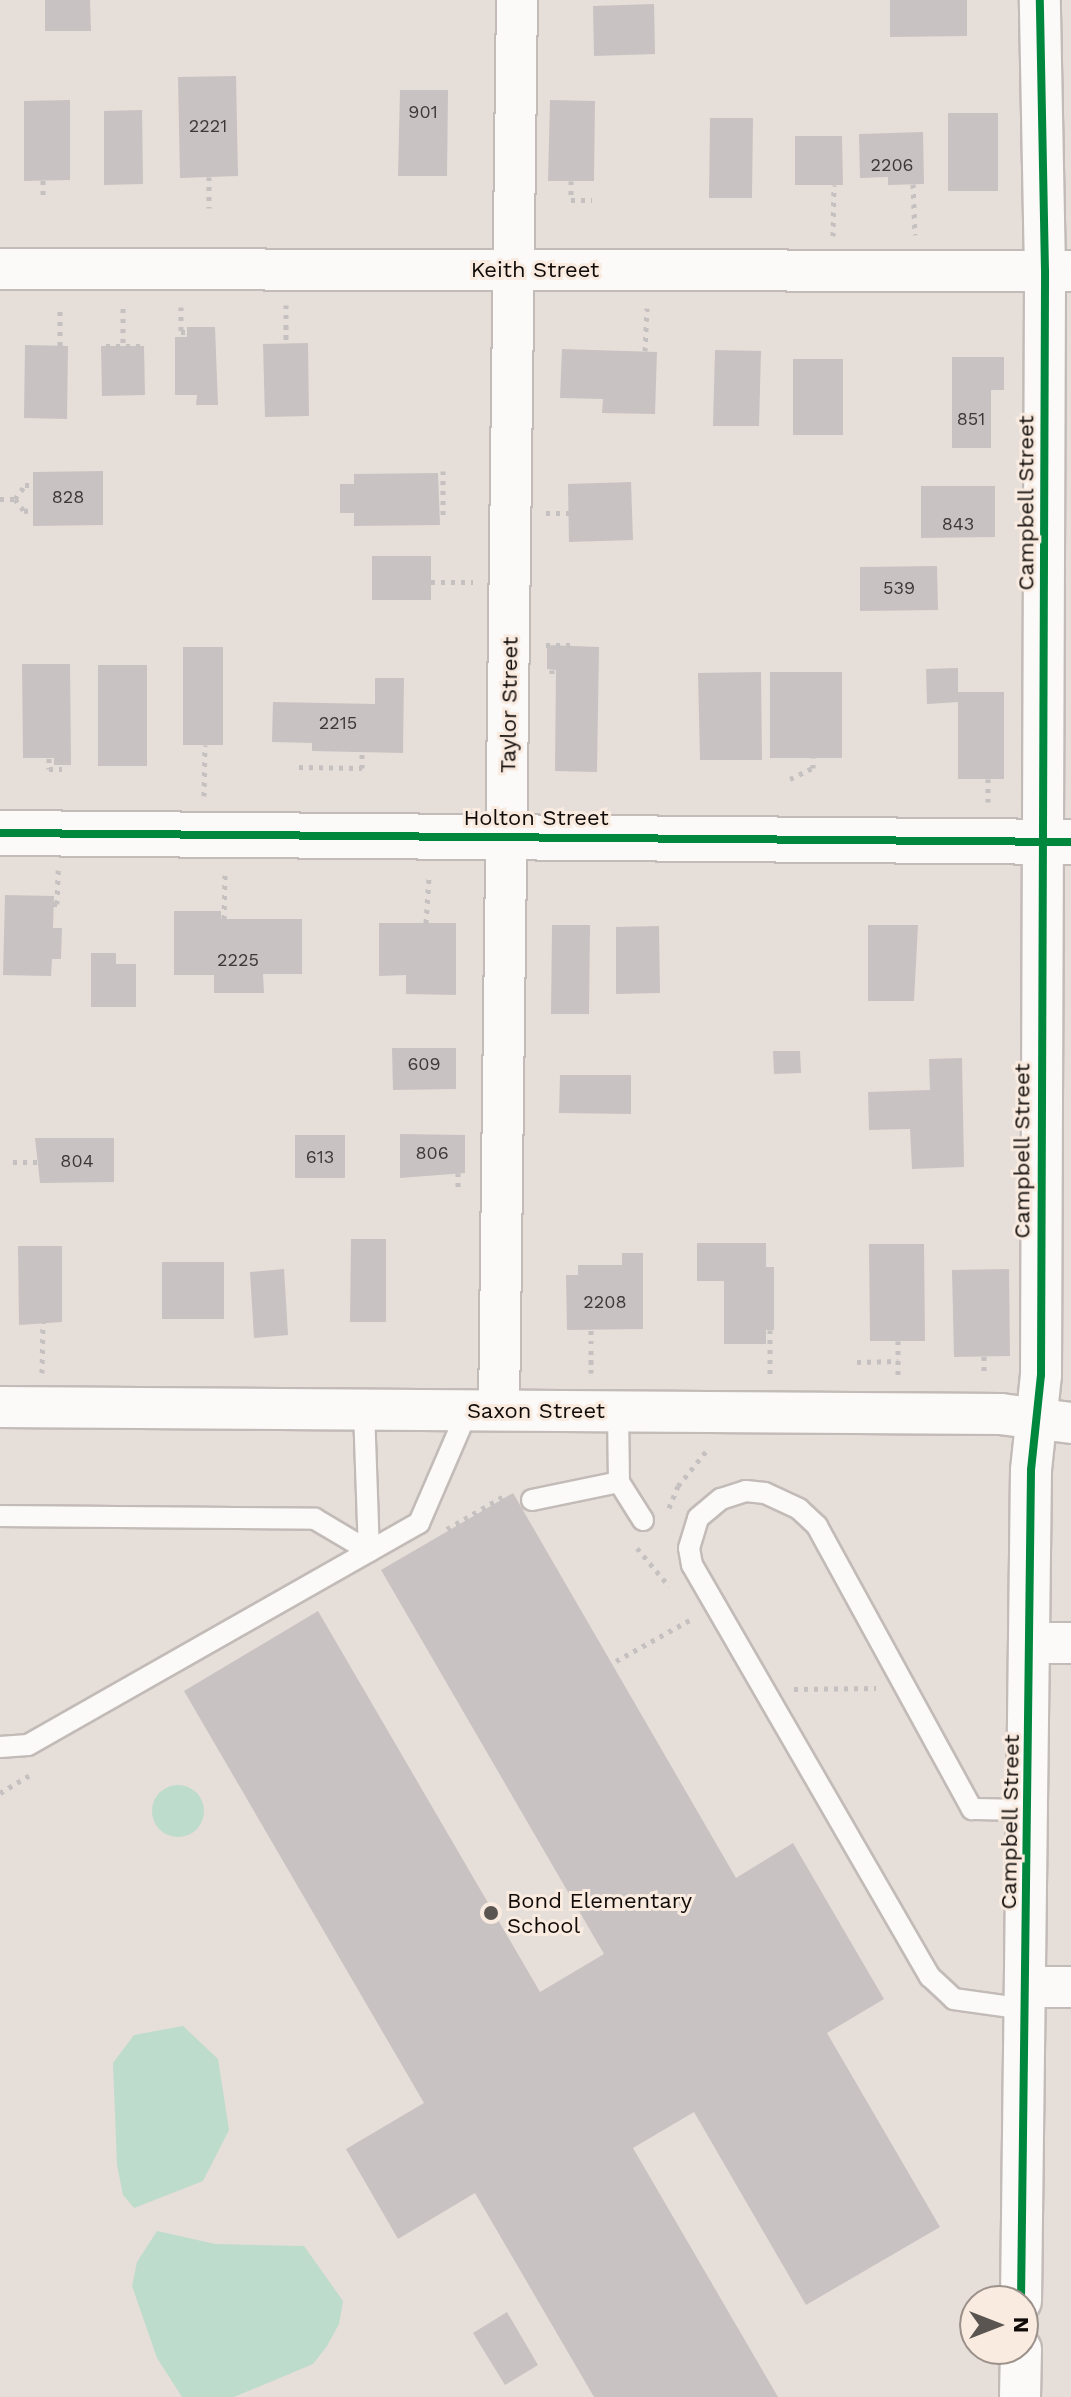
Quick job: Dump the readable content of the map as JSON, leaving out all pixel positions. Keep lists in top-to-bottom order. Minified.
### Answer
{"streets":{"street":["Keith Street","Campbell Street","Taylor Street","Holton Street","Saxon Street"]},"crossings":[["Keith Street","Campbell Street"],["Keith Street","Taylor Street"],["Campbell Street","Holton Street"],["Campbell Street","Saxon Street"],["Taylor Street","Holton Street"],["Taylor Street","Saxon Street"]],"places":["Bond Elementary School"],"house_numbers":["901","2221","2206","851","828","843","539","2215","2225","609","806","613","804","2208"],"north":"right"}
